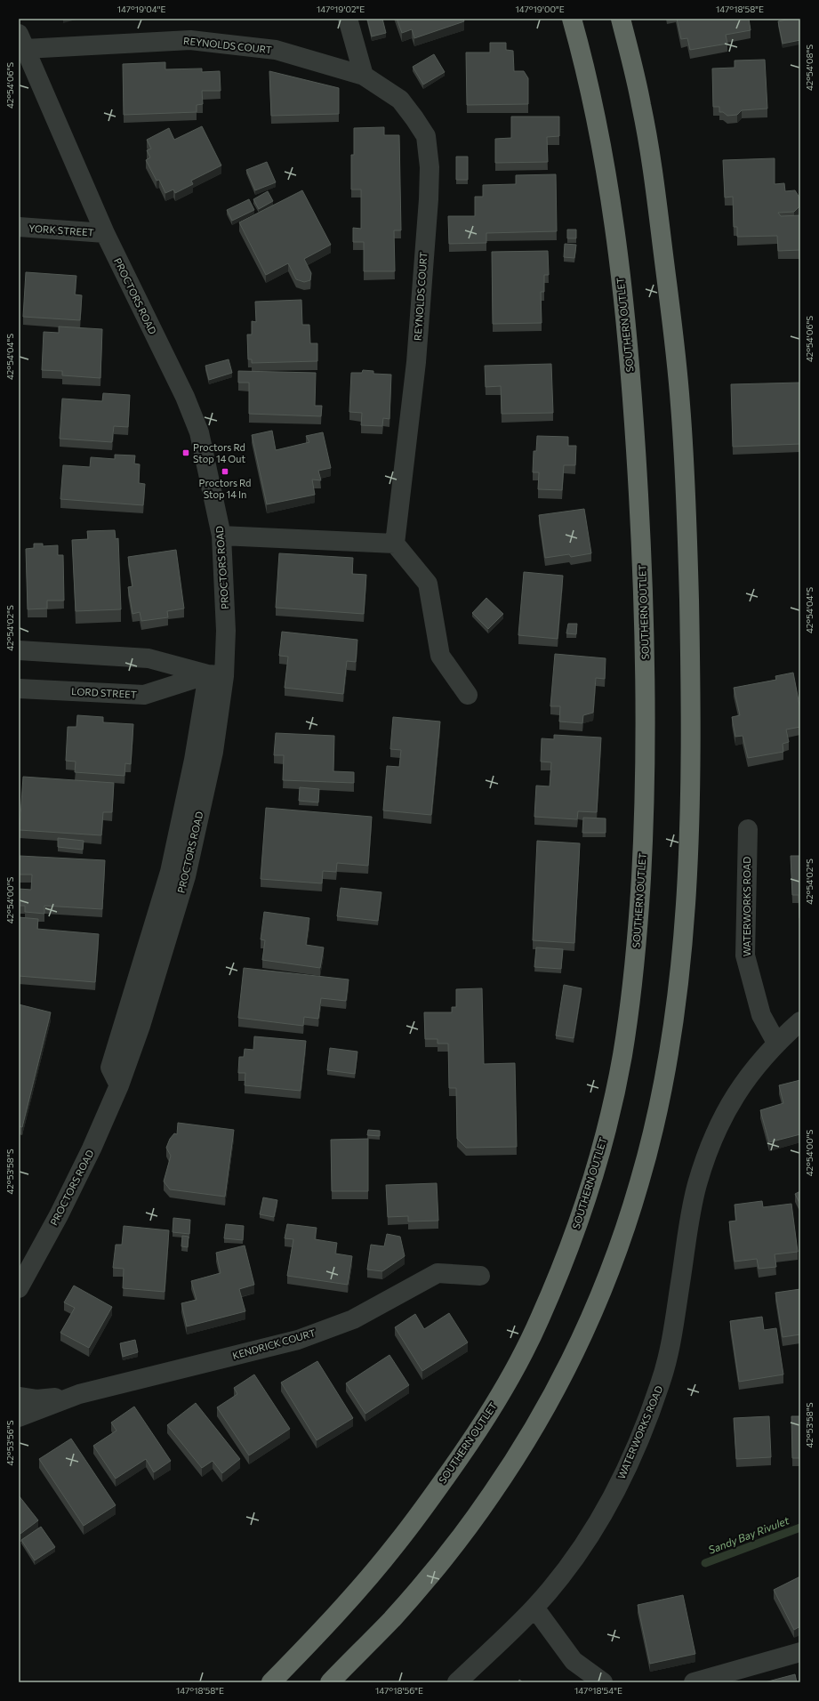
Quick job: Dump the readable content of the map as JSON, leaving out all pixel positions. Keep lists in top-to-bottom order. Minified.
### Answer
{"streets":{"highway":["SOUTHERN OUTLET"],"street":["REYNOLDS COURT","YORK STREET","PROCTORS ROAD","LORD STREET","WATERWORKS ROAD","KENDRICK COURT"]},"crossings":[["REYNOLDS COURT","PROCTORS ROAD"],["YORK STREET","PROCTORS ROAD"],["PROCTORS ROAD","LORD STREET"]],"water":["Sandy Bay Rivulet"],"places":{"transit":["Proctors Rd Stop 14 Out","Proctors Rd Stop 14 In"]},"coordinates":["147°19'04\"E","147°19'02\"E","147°19'00\"E","147°18'58\"E","42°54'08\"S","42°54'06\"S","42°54'04\"S","42°54'02\"S","42°54'00\"S","42°53'58\"S","42°53'56\"S","147°18'56\"E","147°18'54\"E"]}
